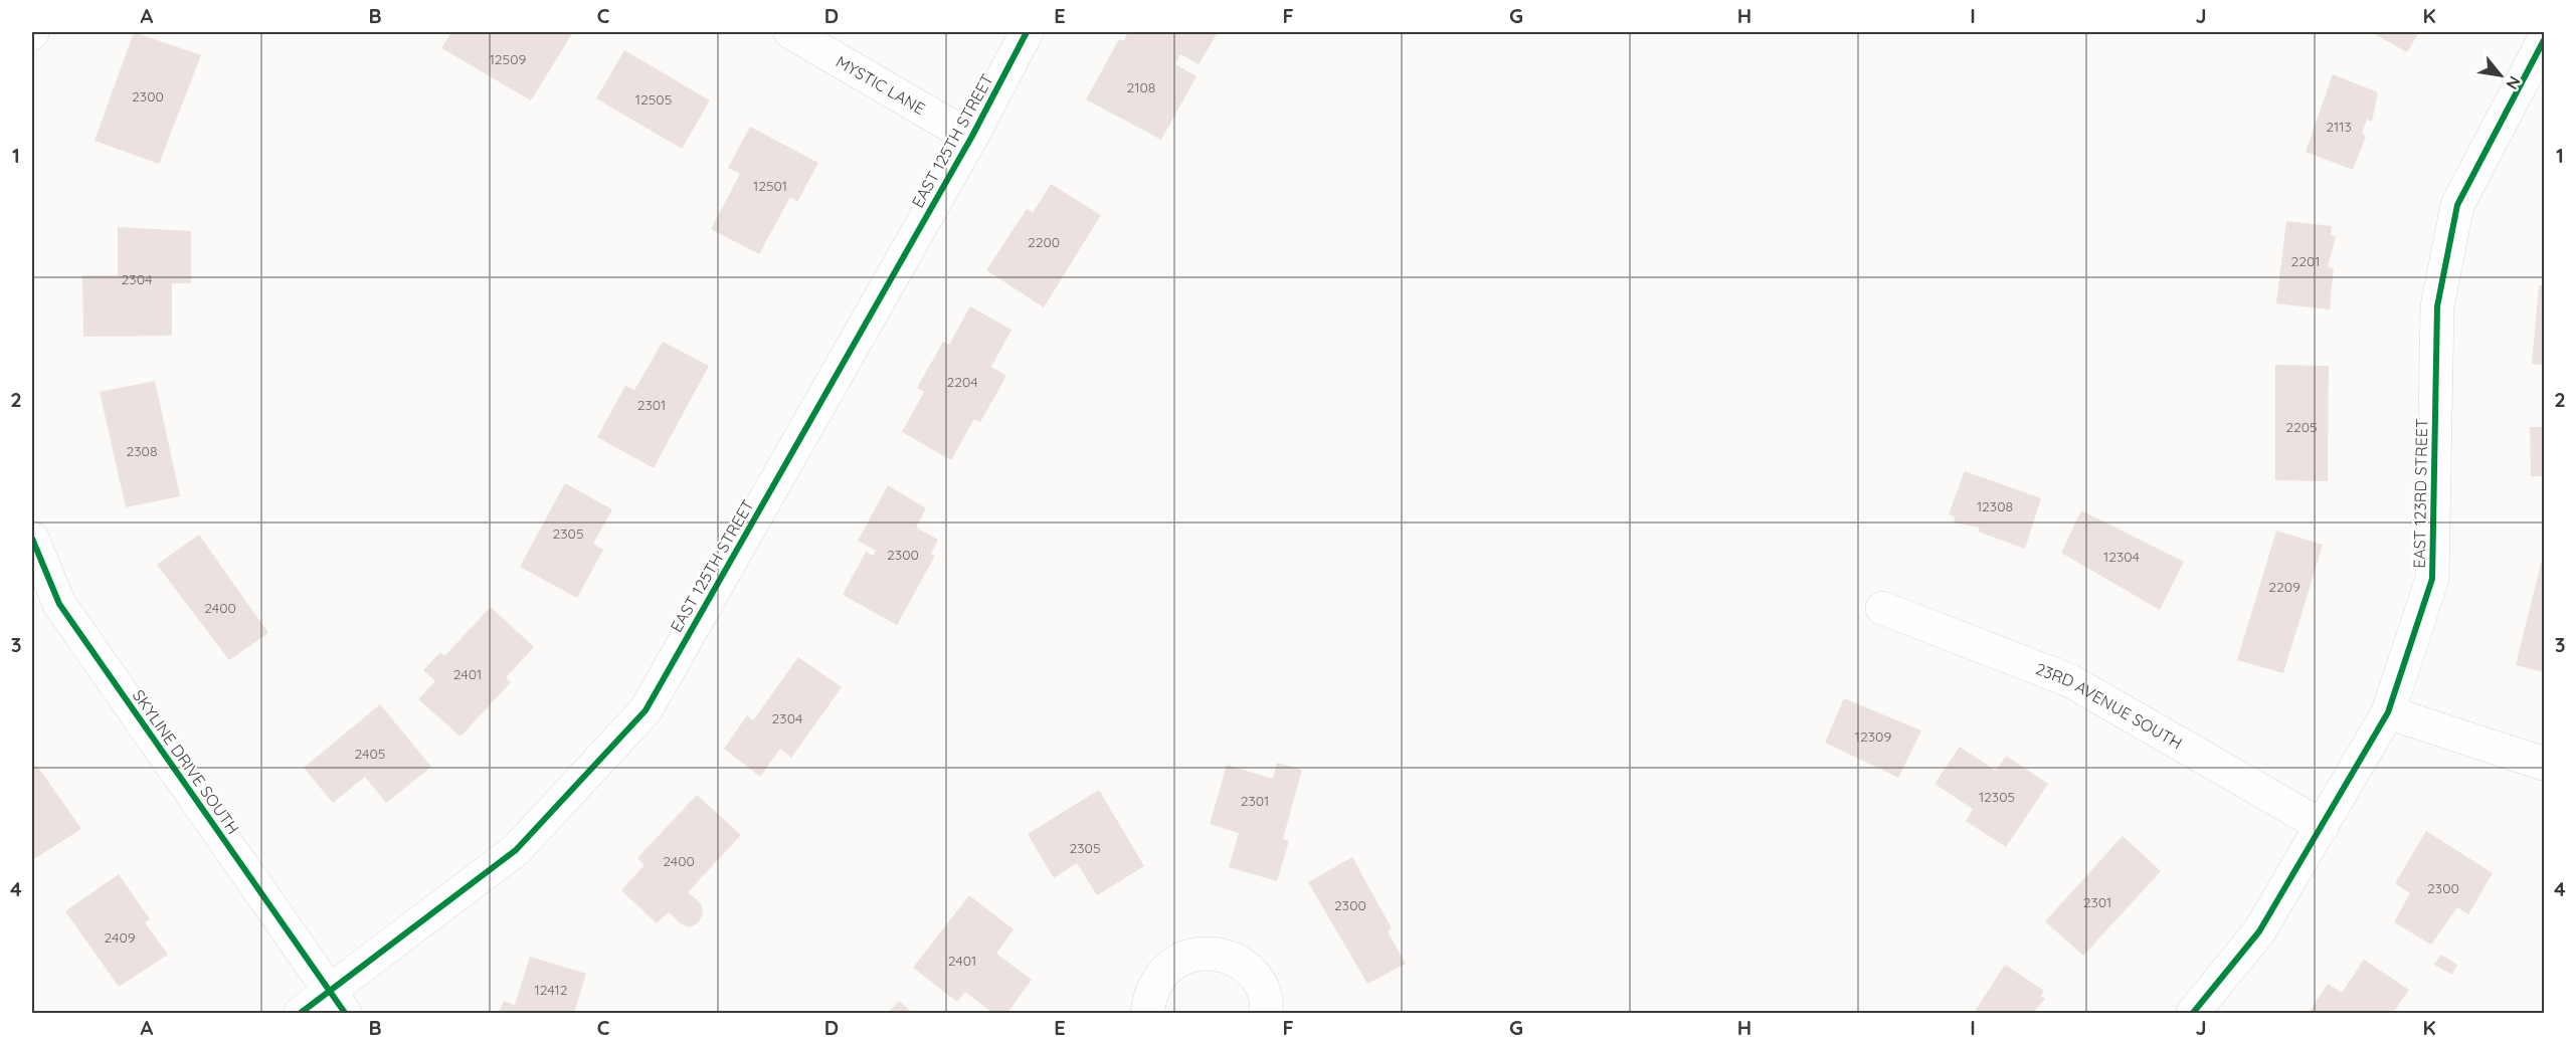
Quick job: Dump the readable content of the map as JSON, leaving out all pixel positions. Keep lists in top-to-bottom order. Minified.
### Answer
{"streets":{"street":["MYSTIC LANE","EAST 125TH STREET","EAST 123RD STREET","23RD AVENUE SOUTH","SKYLINE DRIVE SOUTH"]},"crossings":[["MYSTIC LANE","EAST 125TH STREET"],["EAST 125TH STREET","SKYLINE DRIVE SOUTH"],["EAST 123RD STREET","23RD AVENUE SOUTH"]],"house_numbers":["12509","2108","2300","12505","2113","12501","2200","2201","2304","2204","2301","2205","2308","12308","2305","2300","12304","2209","2400","2401","2304","12309","2405","12305","2301","2305","2400","2300","2301","2300","2409","2401","12412"],"north":"bottom right","grid":{"columns":["A","B","C","D","E","F","G","H","I","J","K"],"rows":["1","2","3","4"]}}
